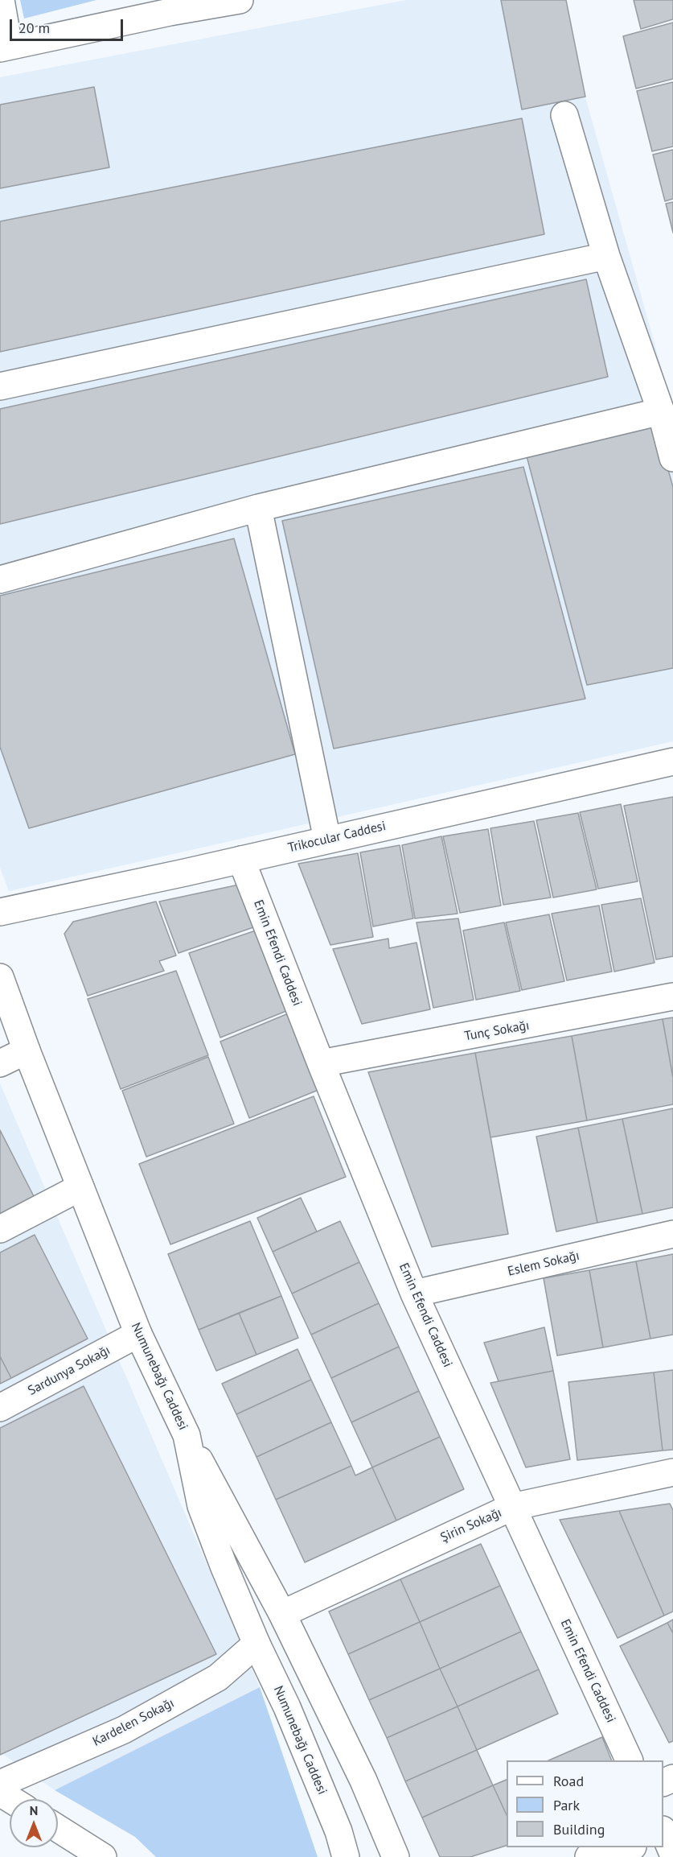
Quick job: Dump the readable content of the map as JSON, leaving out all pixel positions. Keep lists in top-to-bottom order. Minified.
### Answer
{"streets":{"street":["Trikocular Caddesi","Emin Efendi Caddesi","Tunç Sokağı","Eslem Sokağı","Sardunya Sokağı","Numunebağı Caddesi","Şirin Sokağı","Kardelen Sokağı"]},"crossings":[["Trikocular Caddesi","Emin Efendi Caddesi"],["Emin Efendi Caddesi","Tunç Sokağı"],["Emin Efendi Caddesi","Eslem Sokağı"],["Emin Efendi Caddesi","Şirin Sokağı"],["Sardunya Sokağı","Numunebağı Caddesi"],["Numunebağı Caddesi","Kardelen Sokağı"]],"legend":["Road","Park","Building"],"scale_bar":"20 m","north":"top"}
